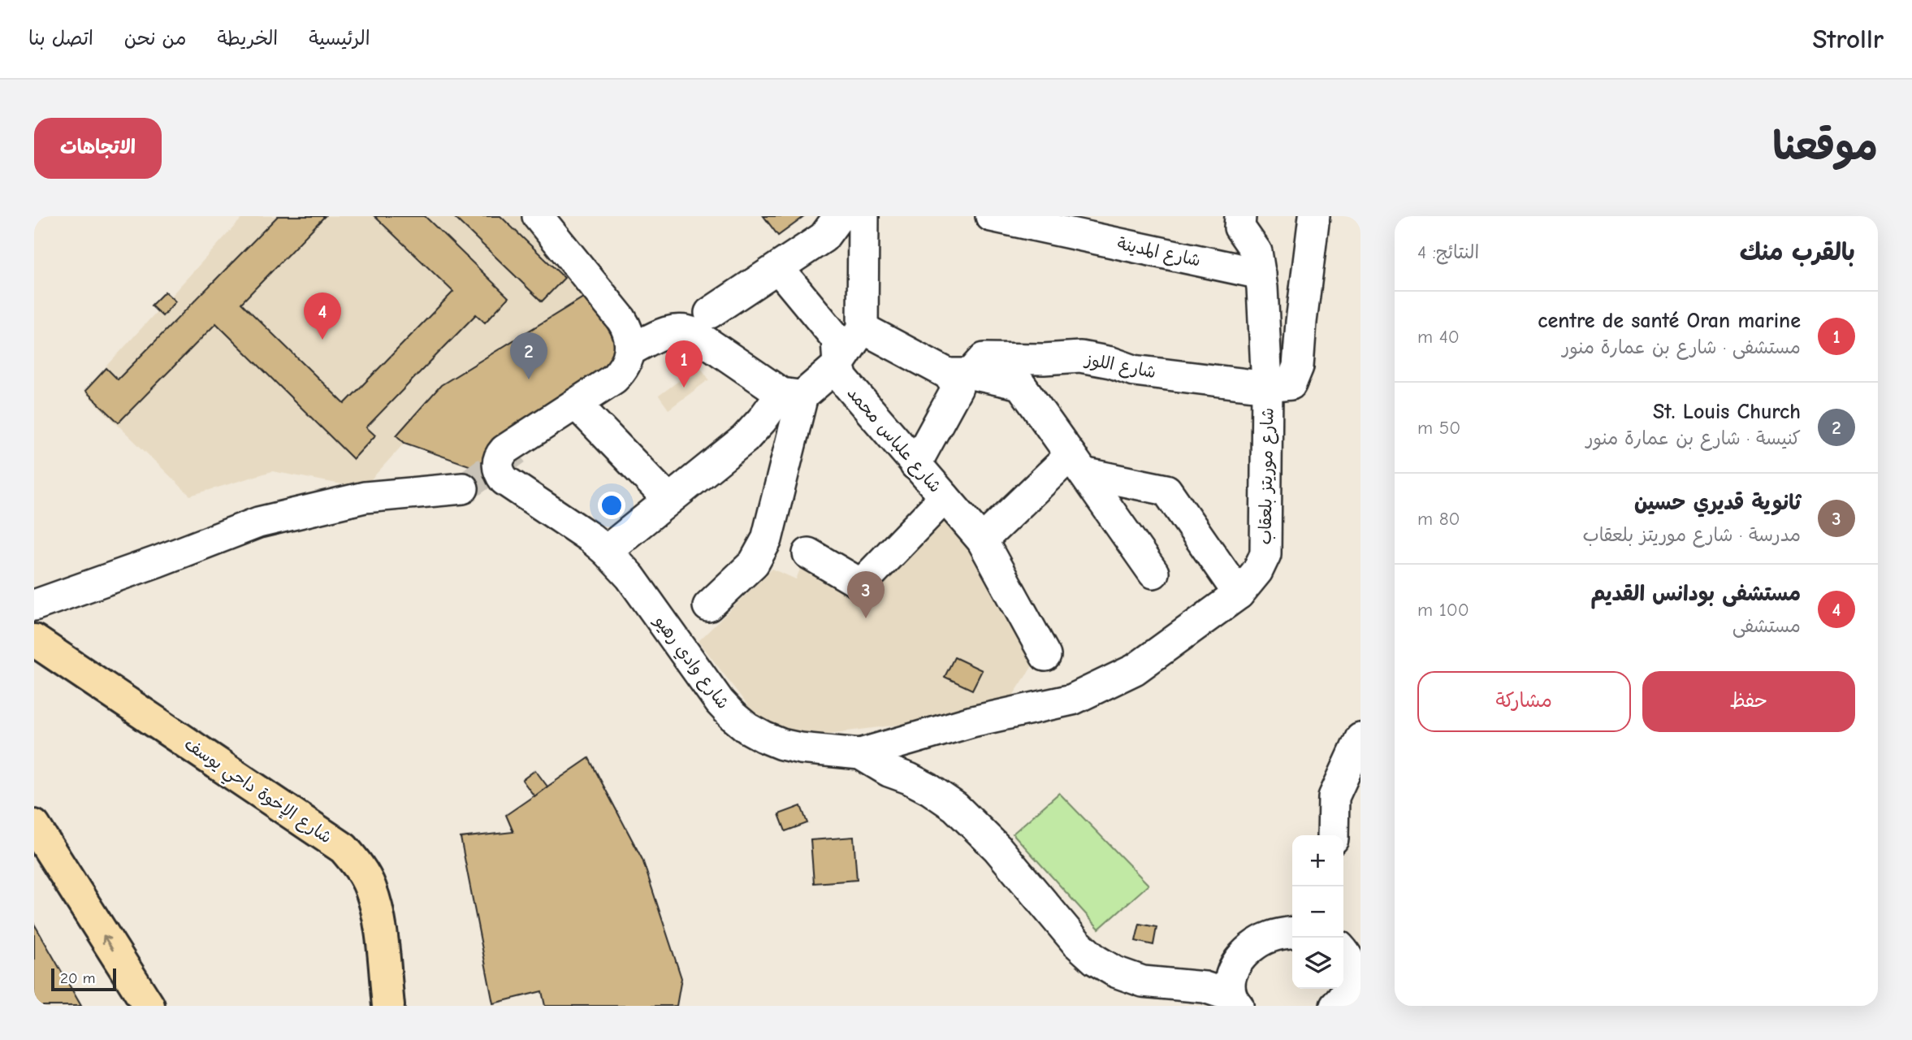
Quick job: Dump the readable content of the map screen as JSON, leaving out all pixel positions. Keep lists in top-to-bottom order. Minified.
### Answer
{"streets":{"main road":["شارع الإخوة داحي يوسف"],"street":["شارع المدينة","شارع اللوز","شارع علباس محمد","شارع موريتز بلعقاب","شارع وادي رهيو"]},"crossings":[["شارع المدينة","شارع موريتز بلعقاب"],["شارع اللوز","شارع موريتز بلعقاب"],["شارع موريتز بلعقاب","شارع وادي رهيو"]],"scale_bar":"20 m","page":{"header":"Strollr","nav":["الرئيسية","الخريطة","من نحن","اتصل بنا"],"title":"موقعنا","buttons":["الاتجاهات",["حفظ","مشاركة"]],"heading":["بالقرب منك","النتائج: 4"],"list":[{"mark":"1","name":"centre de santé Oran marine","note":"مستشفى · شارع بن عمارة منور","value":"40 m"},{"mark":"2","name":"St. Louis Church","note":"كنيسة · شارع بن عمارة منور","value":"50 m"},{"mark":"3","name":"ثانوية قديري حسين","note":"مدرسة · شارع موريتز بلعقاب","value":"80 m"},{"mark":"4","name":"مستشفى بودانس القديم","note":"مستشفى","value":"100 m"}],"pins":["4","2","1","3"],"map_buttons":["+","−"],"scale":"20 m"}}
